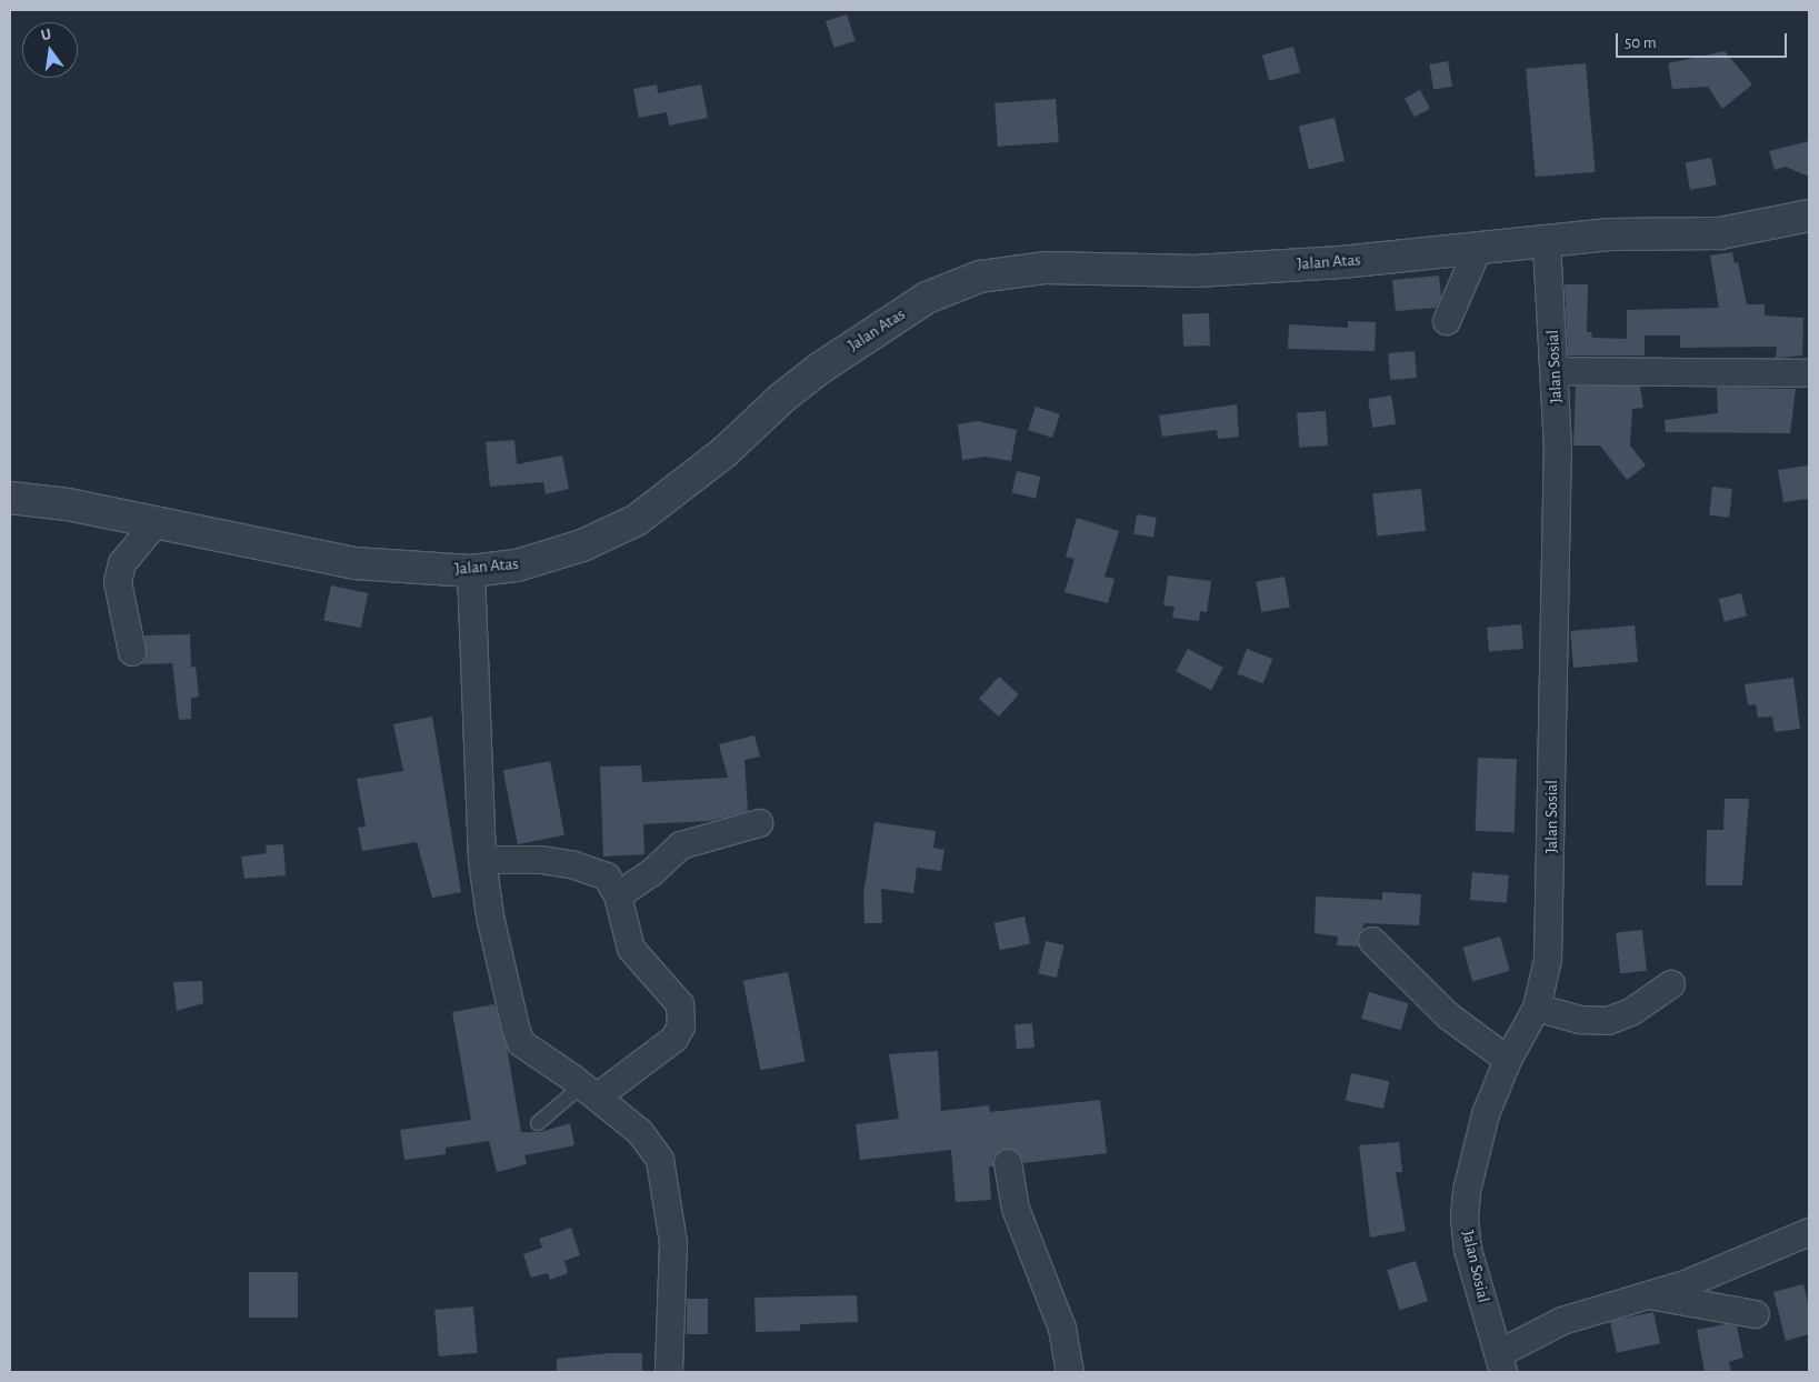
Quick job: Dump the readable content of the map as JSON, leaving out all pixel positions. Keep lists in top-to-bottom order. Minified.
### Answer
{"streets":{"street":["Jalan Atas","Jalan Sosial"]},"crossings":[["Jalan Atas","Jalan Sosial"]],"scale_bar":"50 m","north":"top"}
